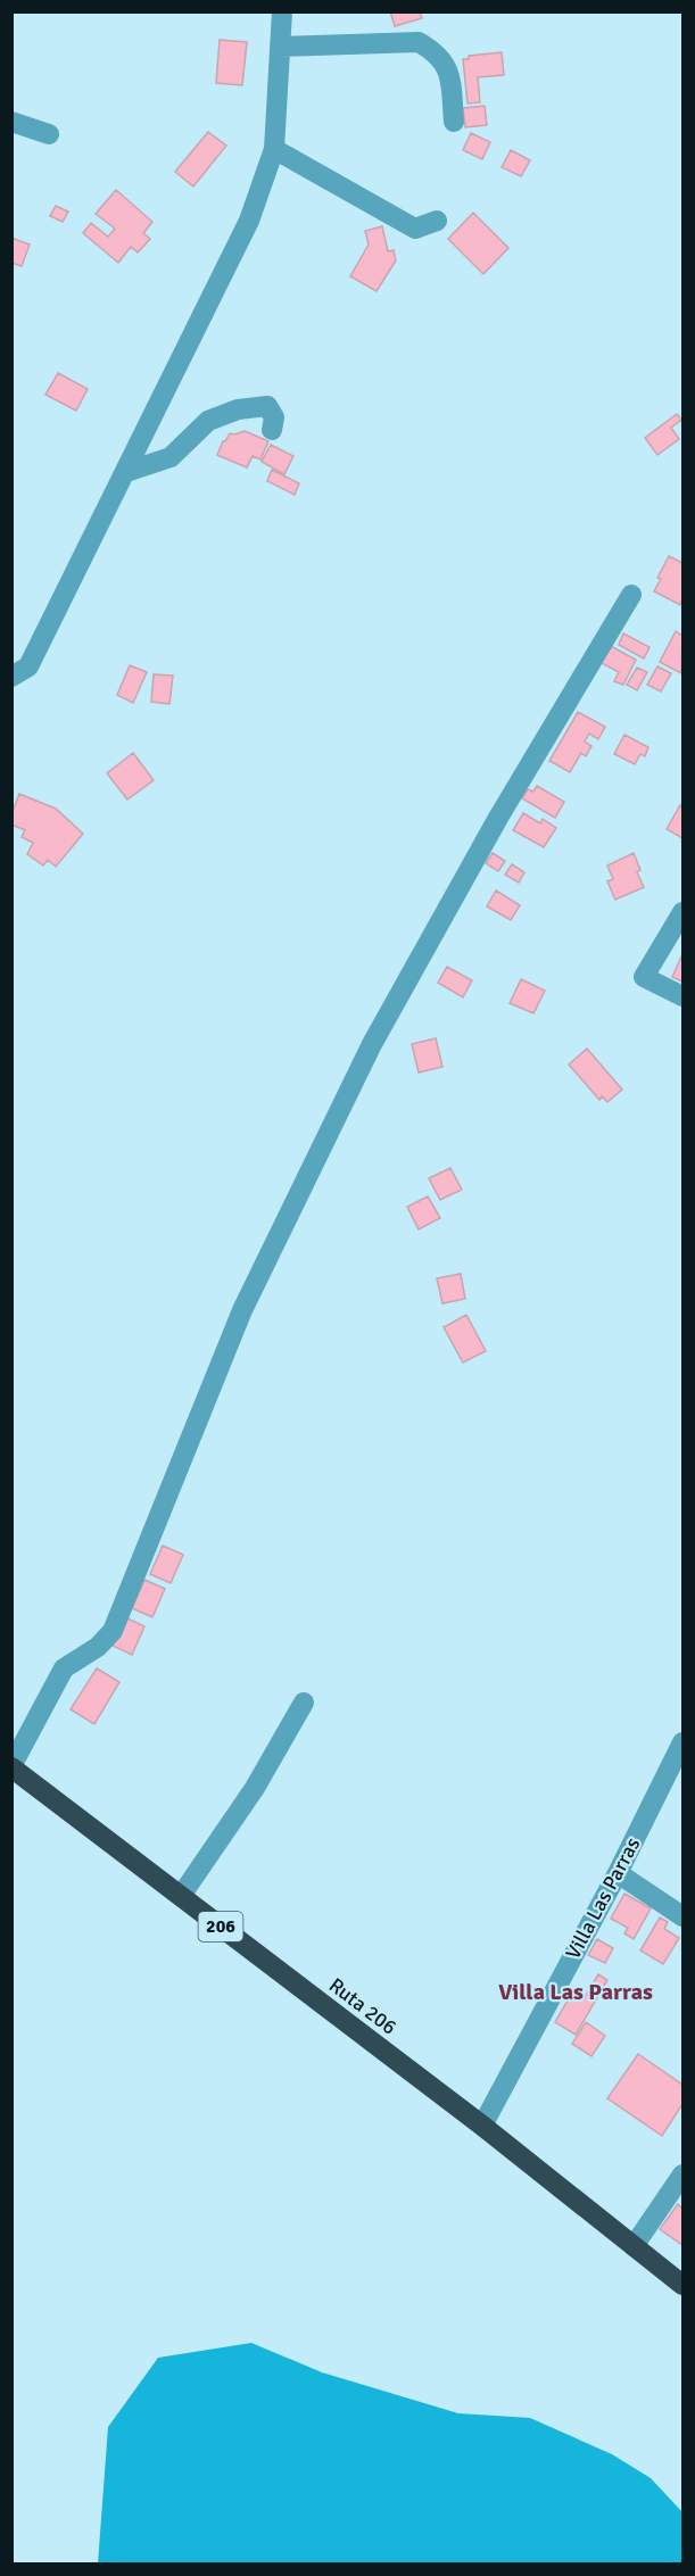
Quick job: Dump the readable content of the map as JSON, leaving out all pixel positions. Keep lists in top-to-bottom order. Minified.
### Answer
{"streets":{"highway":["206","Ruta 206"],"street":["Villa Las Parras"]},"crossings":[["Villa Las Parras","Ruta 206"]],"districts":["Villa Las Parras"]}
